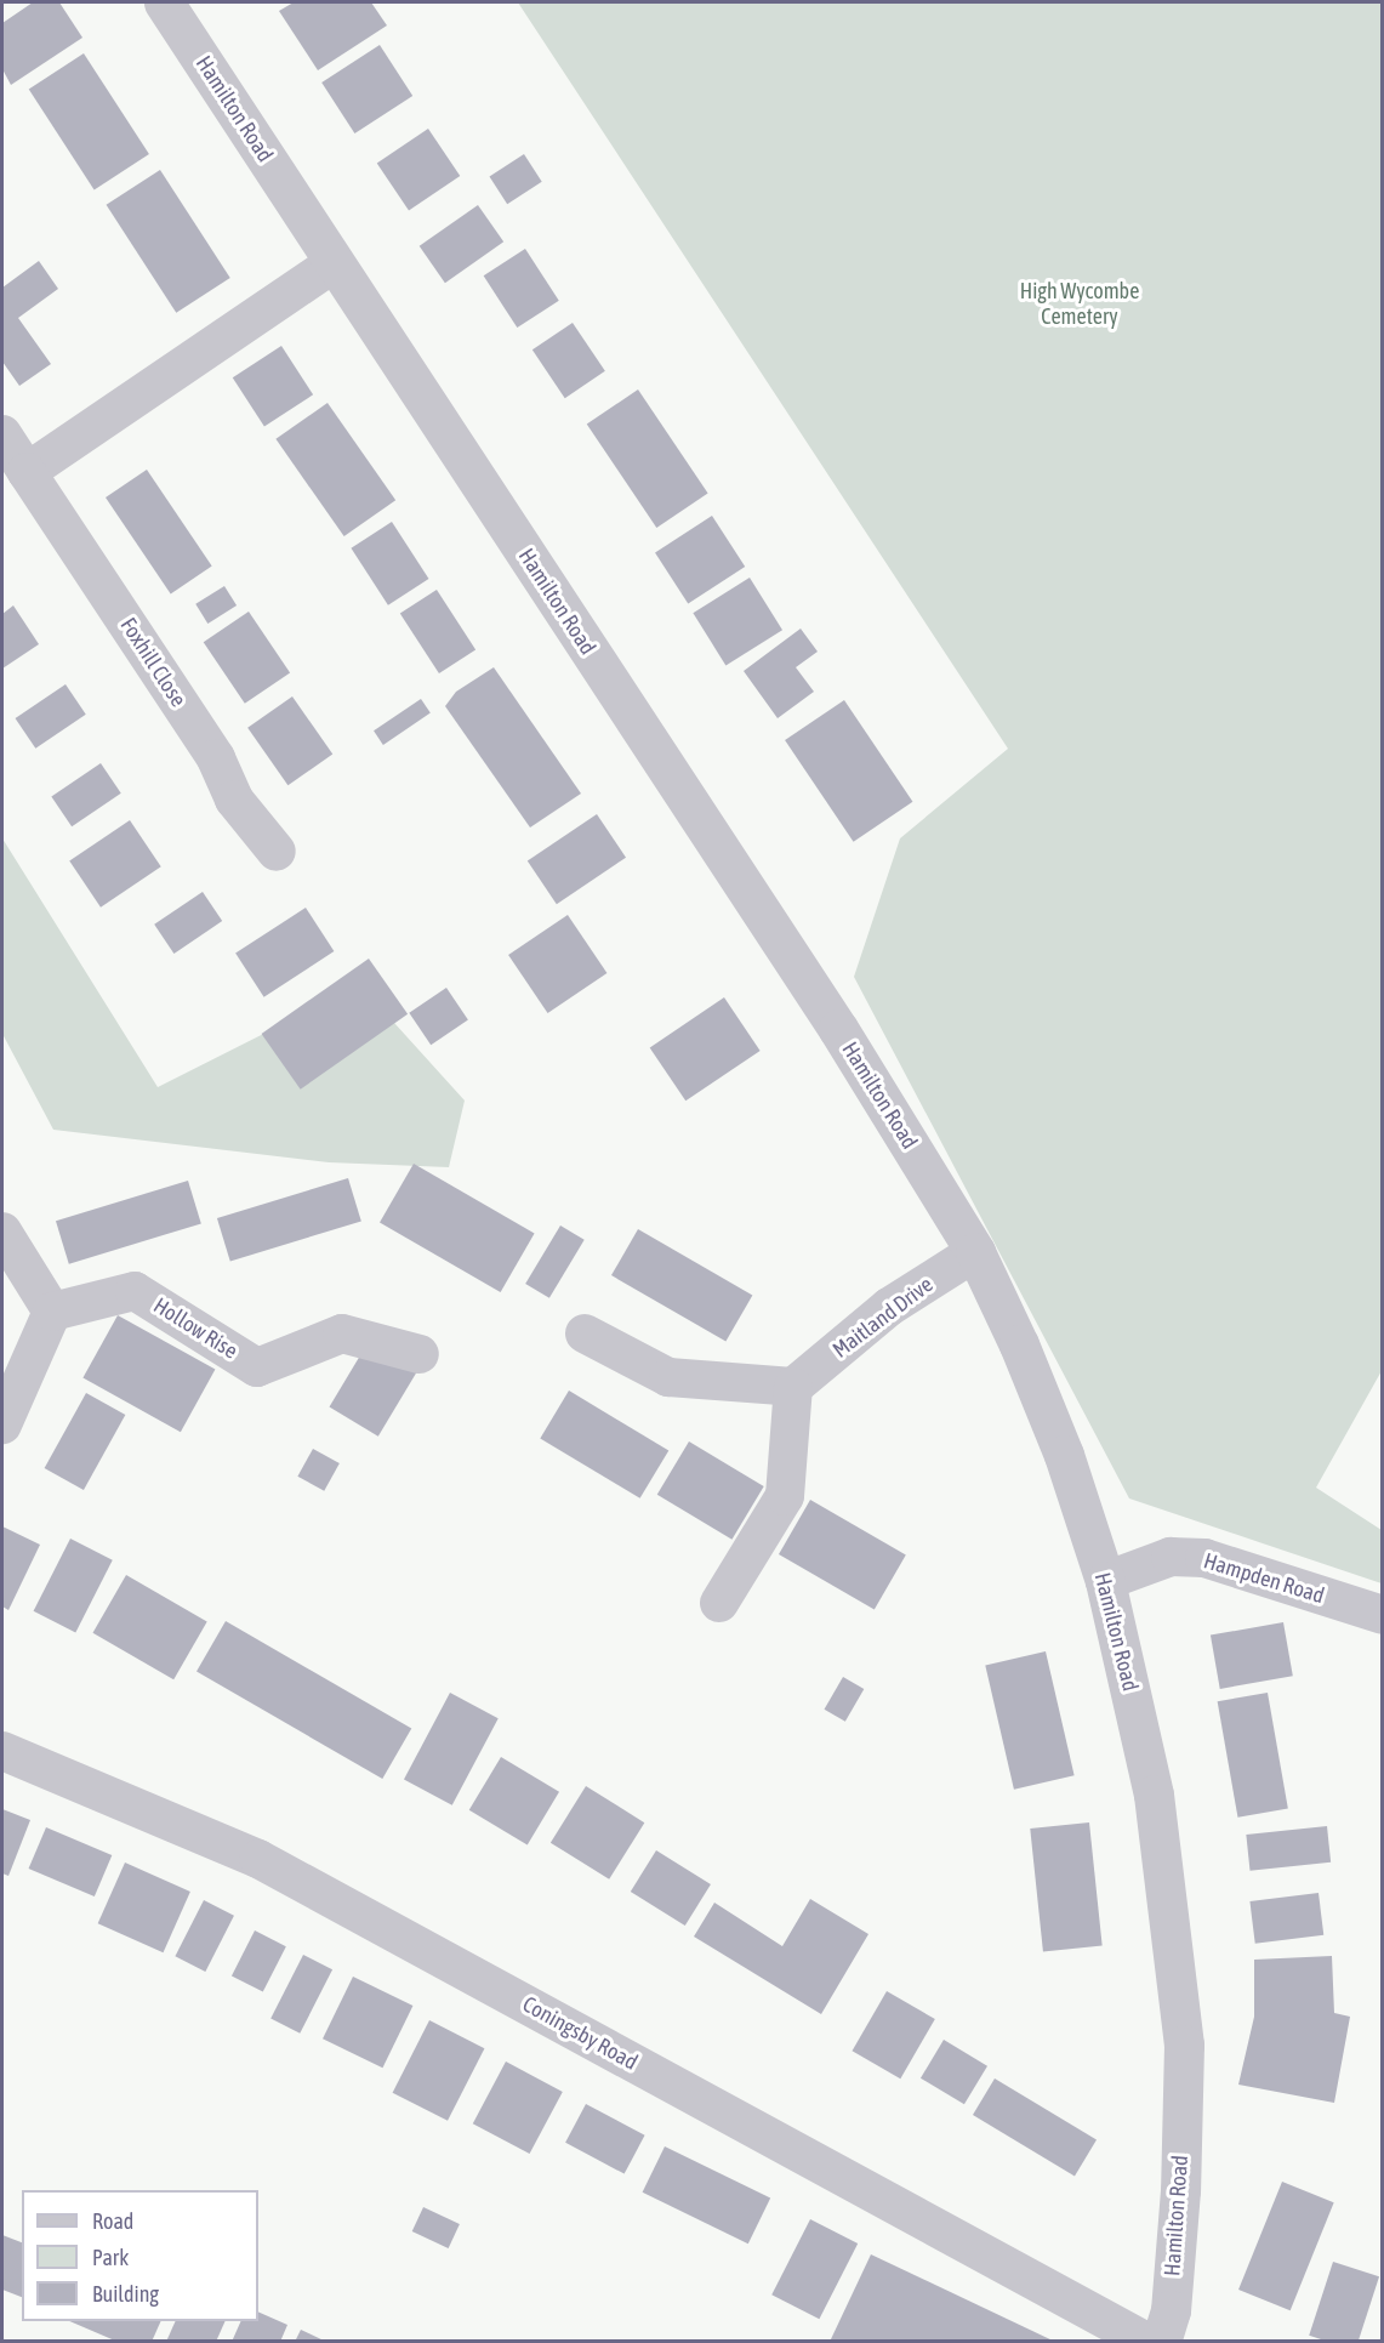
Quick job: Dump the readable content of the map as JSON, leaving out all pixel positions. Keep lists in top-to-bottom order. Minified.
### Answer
{"streets":{"street":["Hamilton Road","Foxhill Close","Maitland Drive","Hollow Rise","Hampden Road","Coningsby Road"]},"crossings":[["Hamilton Road","Maitland Drive"],["Hamilton Road","Hampden Road"]],"parks":["High Wycombe Cemetery"],"legend":["Road","Park","Building"]}
